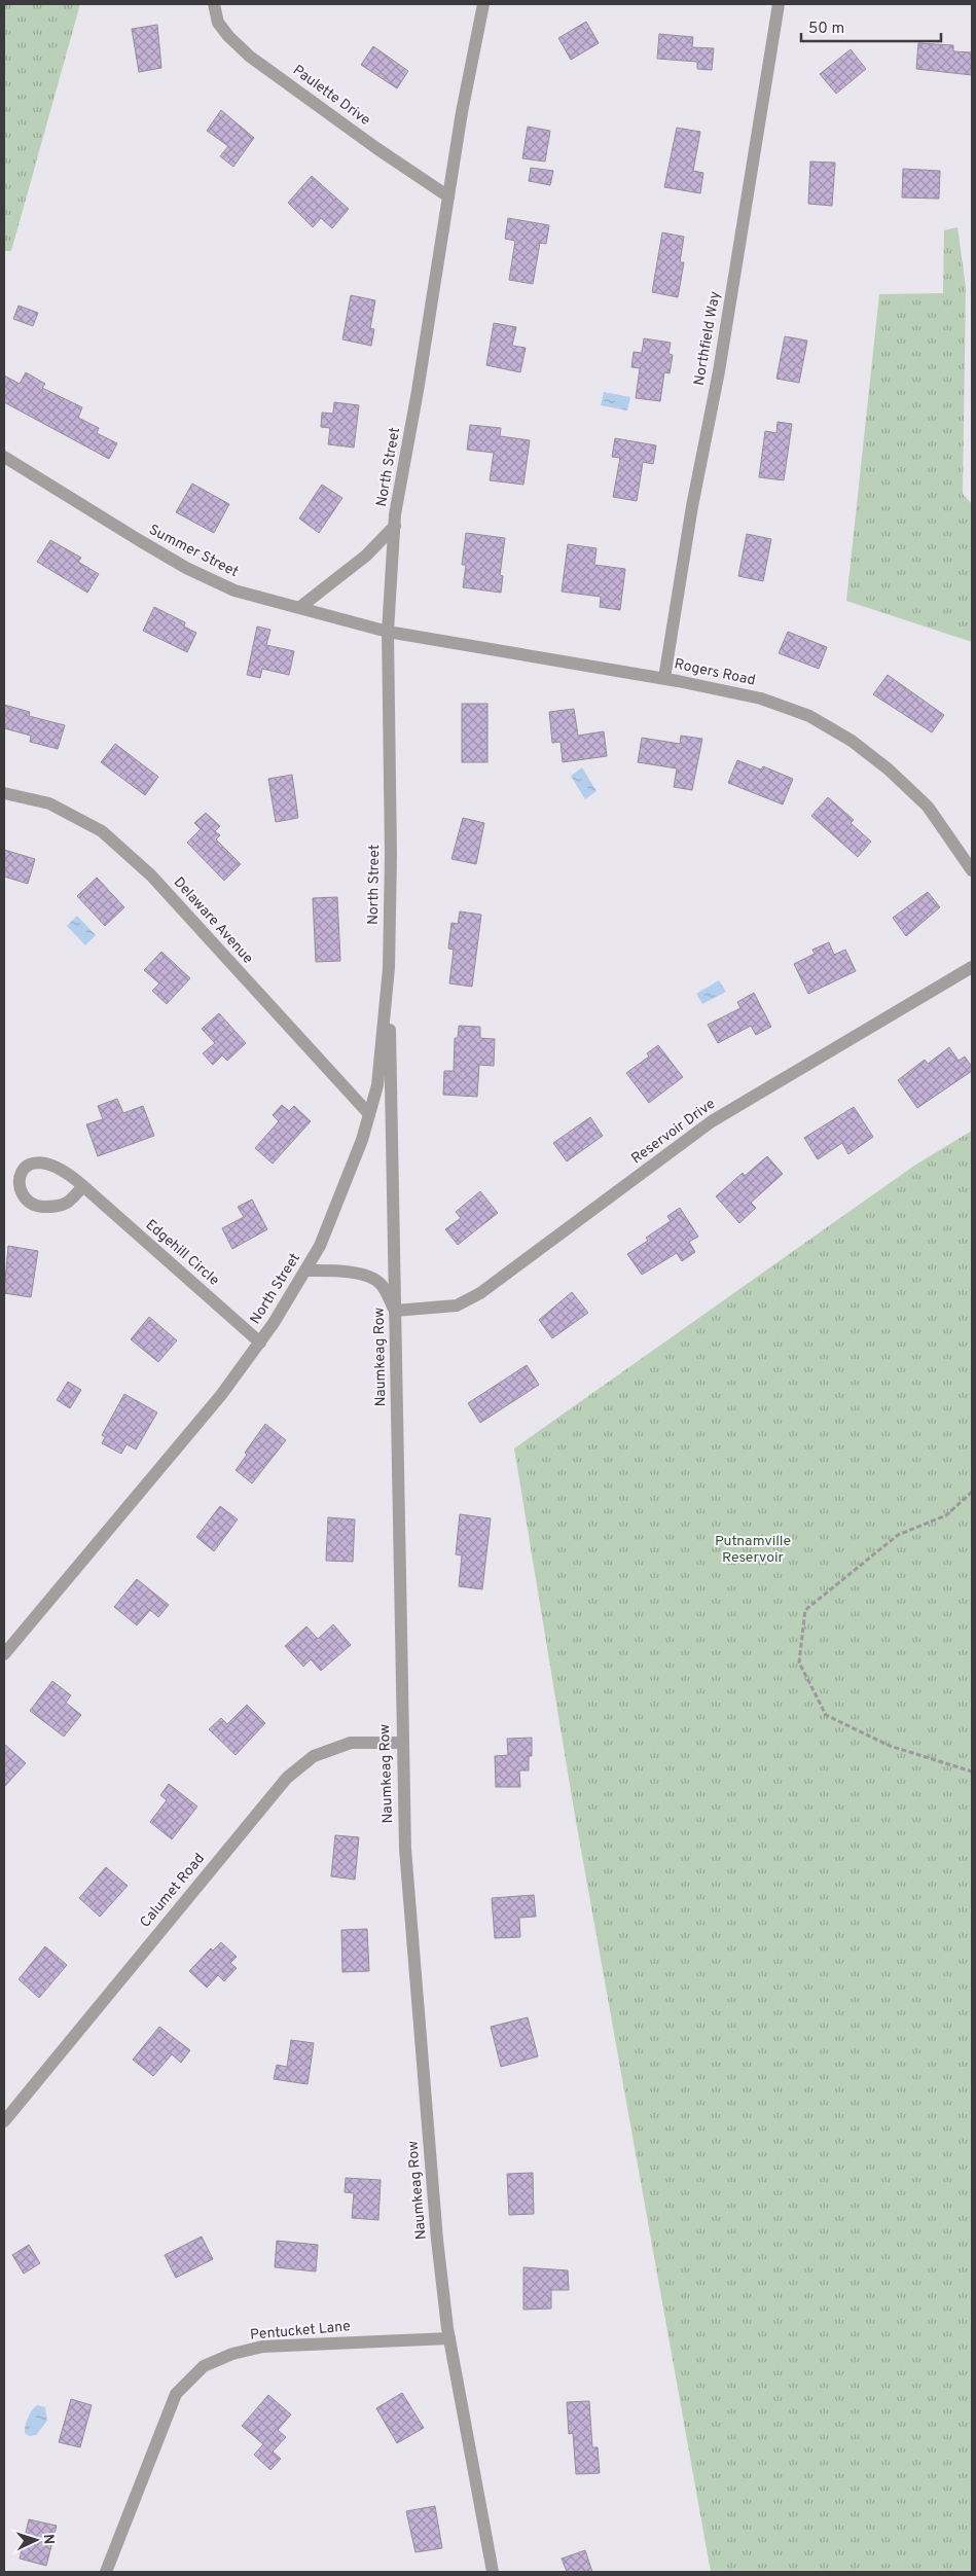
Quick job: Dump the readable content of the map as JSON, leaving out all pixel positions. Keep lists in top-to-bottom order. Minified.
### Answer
{"streets":{"street":["Paulette Drive","Northfield Way","North Street","Summer Street","Rogers Road","Delaware Avenue","Reservoir Drive","Edgehill Circle","Naumkeag Row","Calumet Road","Pentucket Lane"]},"crossings":[["Paulette Drive","North Street"],["Northfield Way","Rogers Road"],["North Street","Summer Street"],["North Street","Rogers Road"],["North Street","Delaware Avenue"],["North Street","Edgehill Circle"],["North Street","Naumkeag Row"],["Summer Street","Rogers Road"],["Reservoir Drive","Naumkeag Row"],["Naumkeag Row","Calumet Road"],["Naumkeag Row","Pentucket Lane"]],"parks":["Putnamville Reservoir"],"scale_bar":"50 m","north":"right"}
